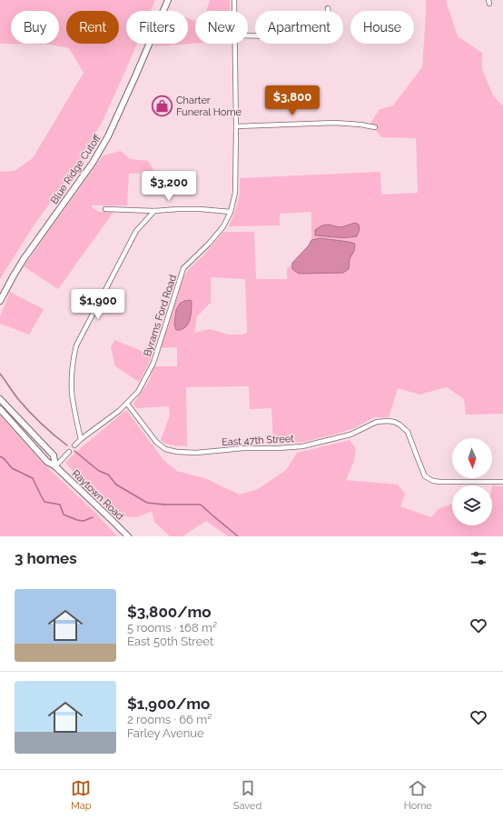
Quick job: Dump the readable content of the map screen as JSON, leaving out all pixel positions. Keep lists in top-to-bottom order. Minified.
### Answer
{"streets":{"main road":["Blue Ridge Cutoff","Raytown Road"],"street":["Byrams Ford Road","East 47th Street"]},"crossings":[["Byrams Ford Road","East 47th Street"]],"places":{"shop":["Charter Funeral Home"]},"north":"bottom","page":{"chip":["Buy","Rent","Filters","New","Apartment","House"],"price":["$3,800","$3,200","$1,900"],"heading":"3 homes","list":[{"name":"$3,800/mo","note":"5 rooms · 168 m² · East 50th Street"},{"name":"$1,900/mo","note":"2 rooms · 66 m² · Farley Avenue"}],"tabs":["Map","Saved","Home"]}}
